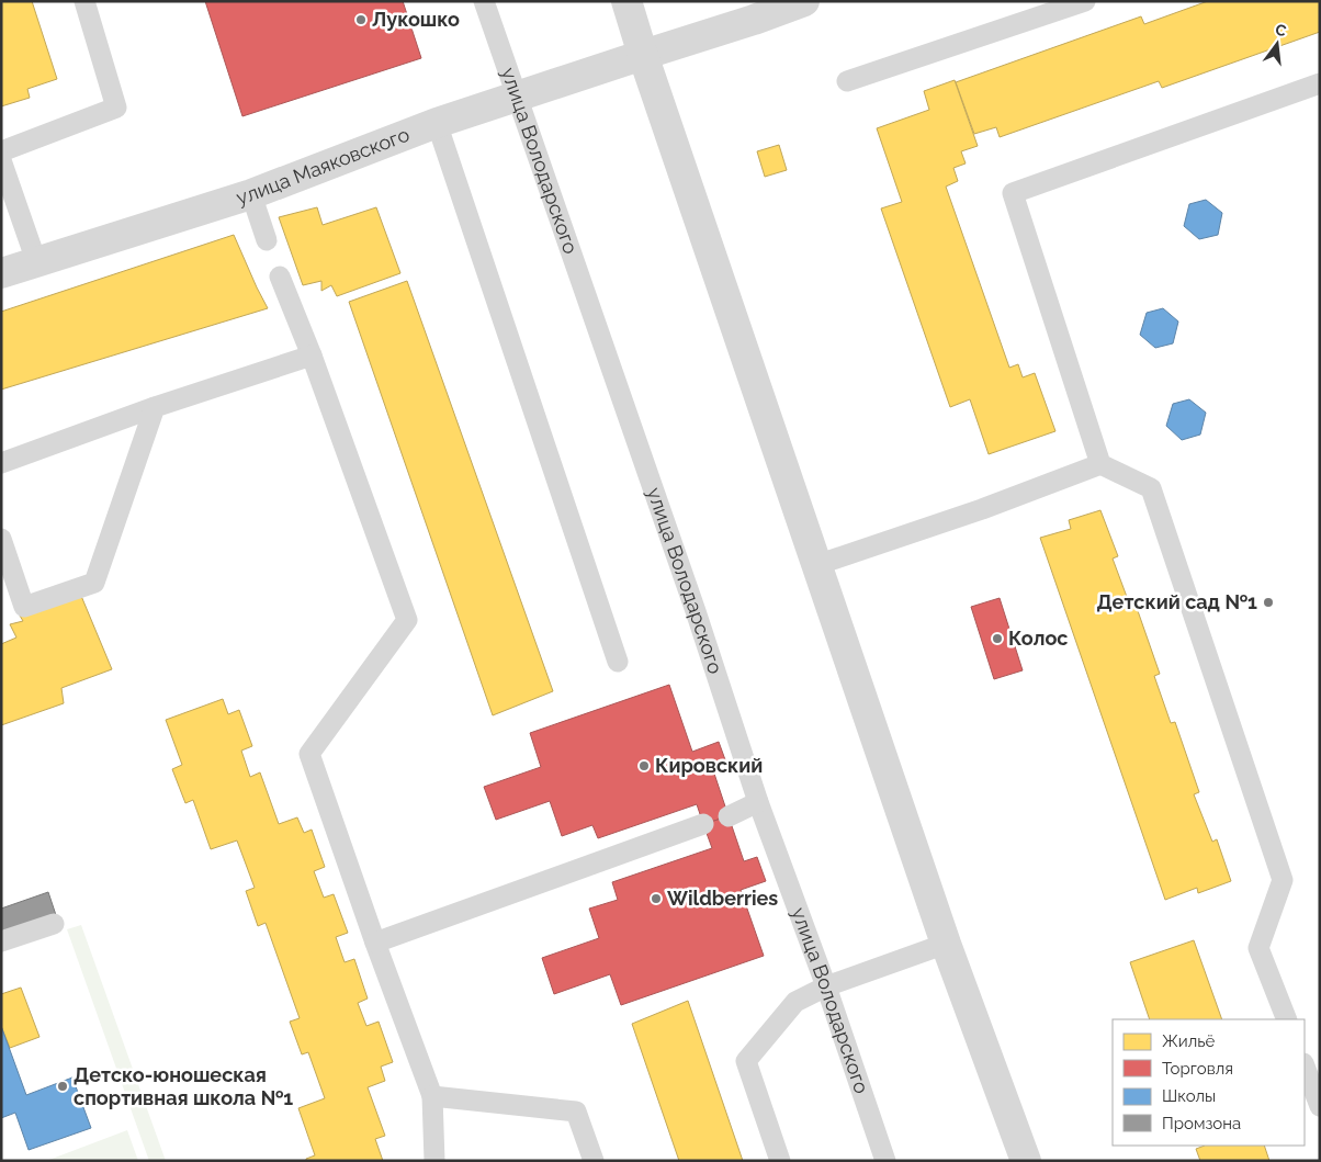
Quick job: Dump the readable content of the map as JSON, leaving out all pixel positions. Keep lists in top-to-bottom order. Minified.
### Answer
{"streets":{"street":["улица Маяковского"],"lane":["улица Володарского"]},"crossings":[["улица Володарского","улица Маяковского"]],"places":["Лукошко","Детский сад №1","Колос","Кировский","Wildberries","Детско-юношеская спортивная школа №1"],"legend":["Жильё","Торговля","Школы","Промзона"],"north":"top"}
